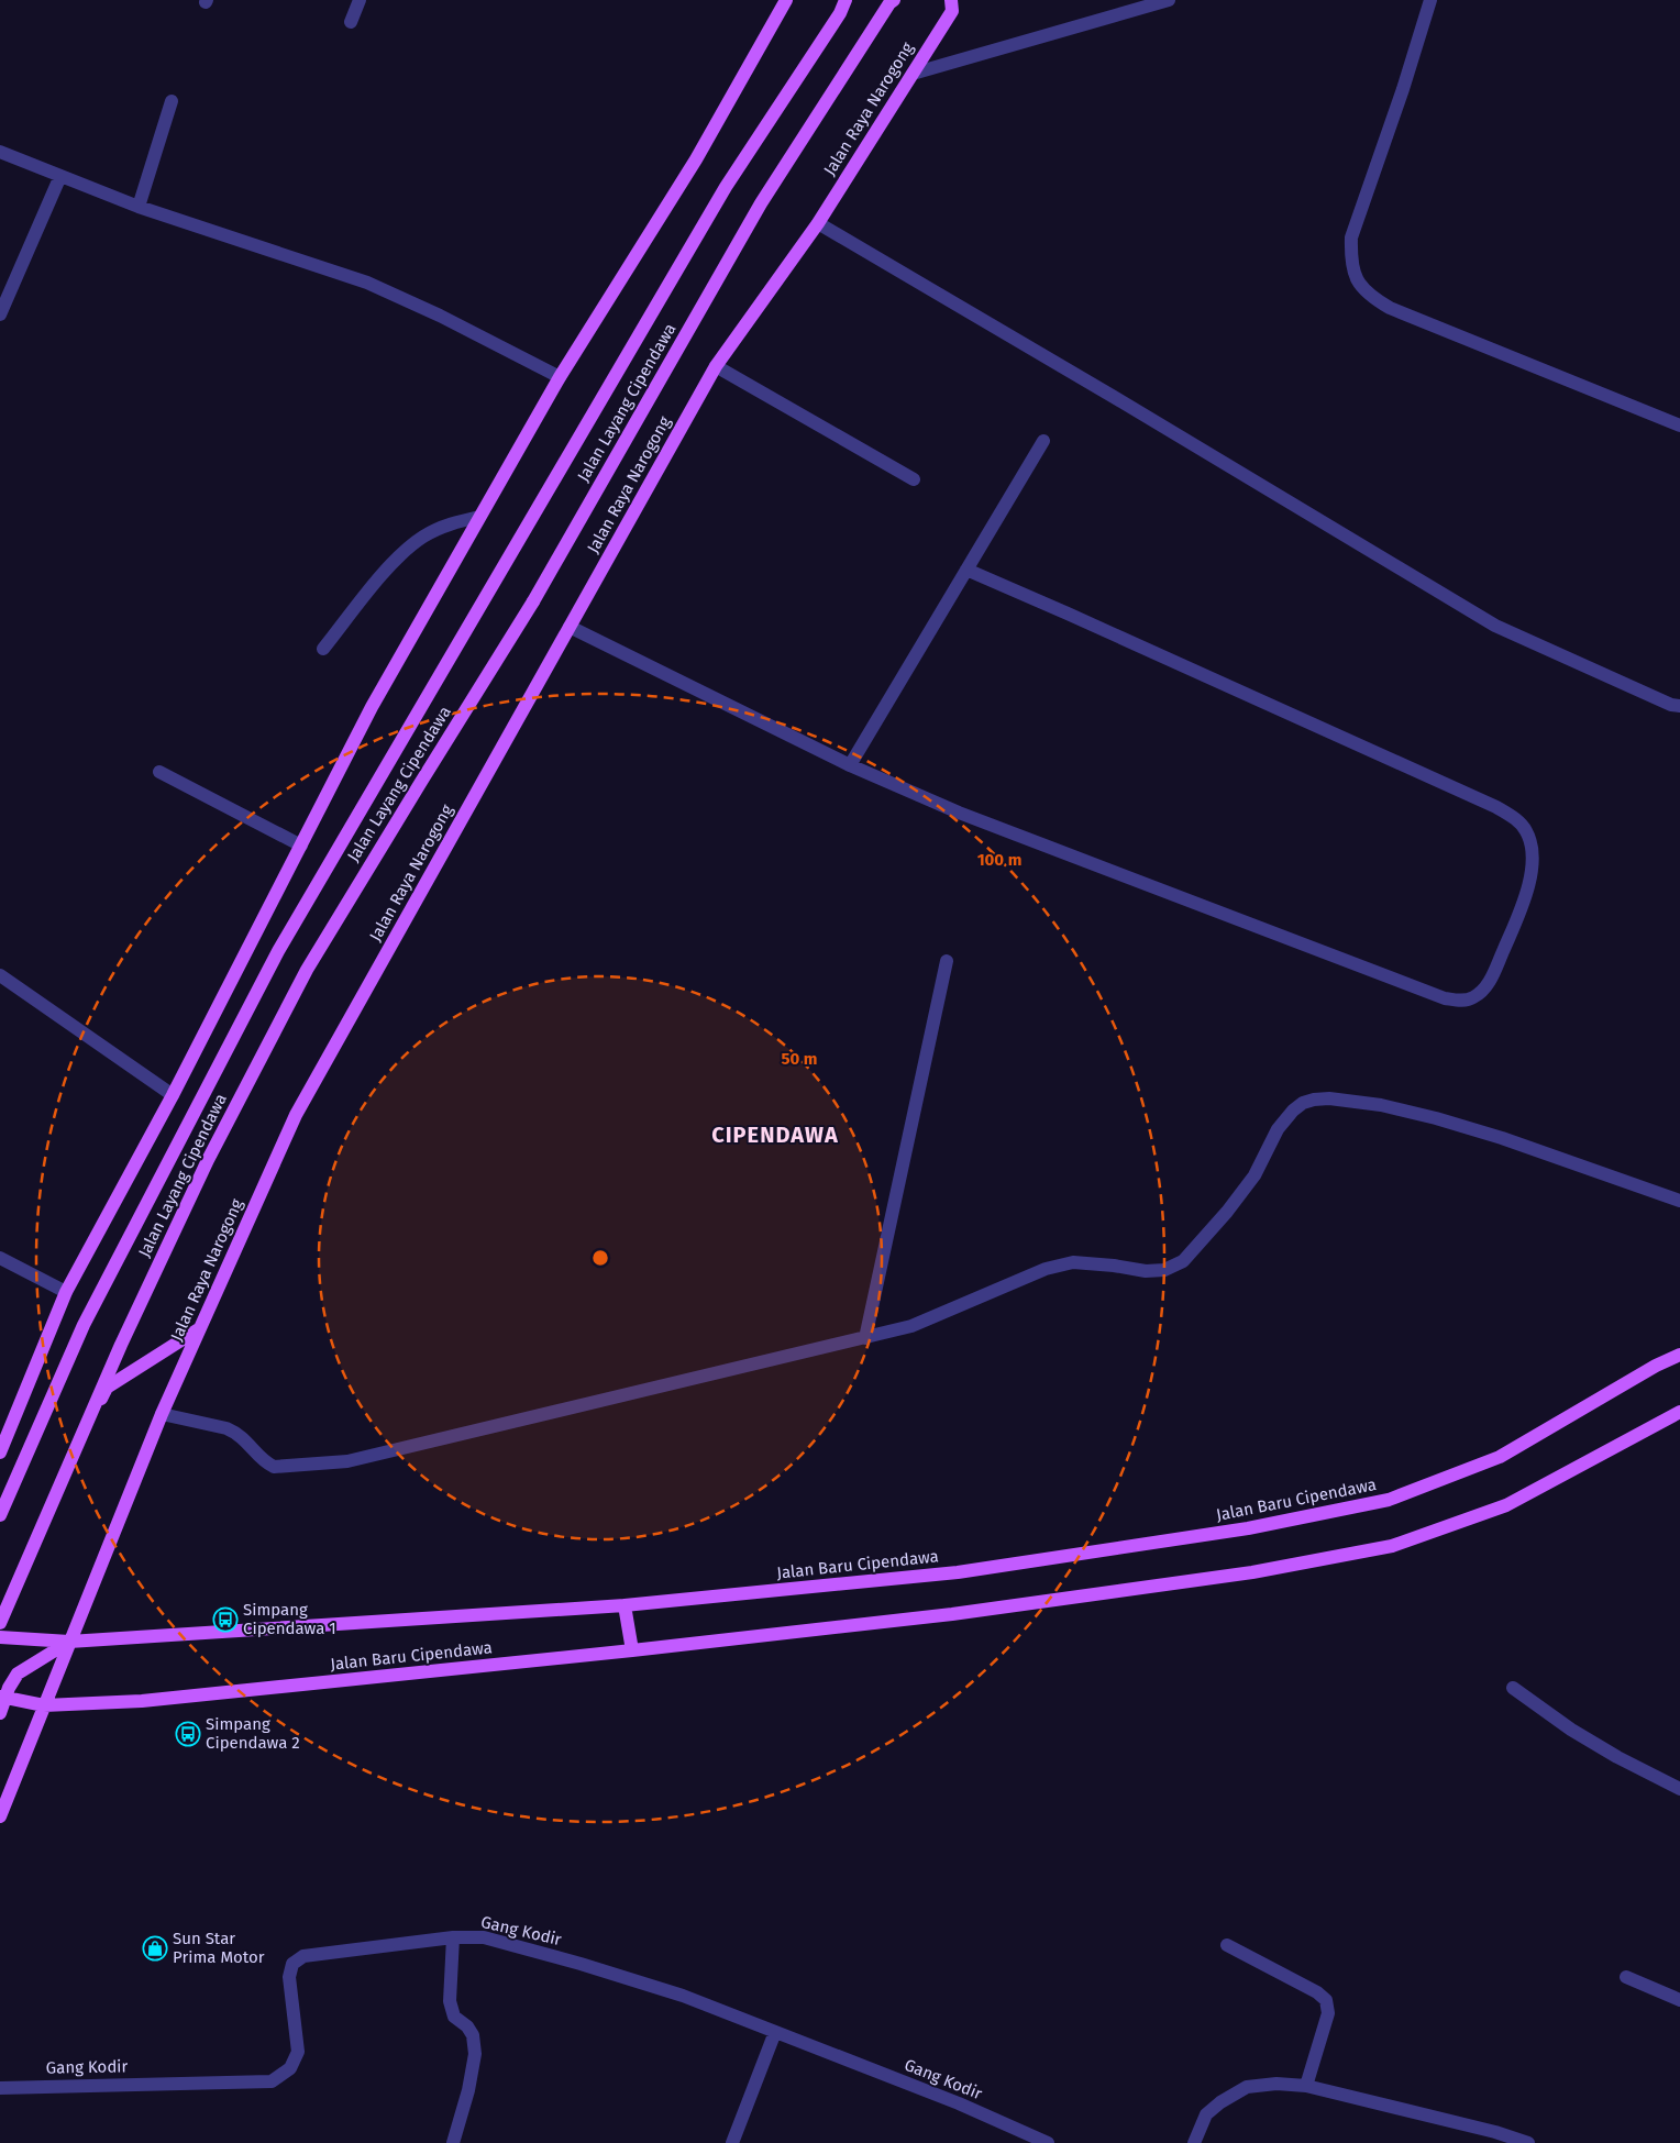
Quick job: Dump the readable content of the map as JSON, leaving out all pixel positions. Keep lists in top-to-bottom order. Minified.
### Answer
{"streets":{"main road":["Jalan Raya Narogong","Jalan Layang Cipendawa","Jalan Baru Cipendawa"],"street":["Gang Kodir"]},"crossings":[["Jalan Raya Narogong","Jalan Baru Cipendawa"]],"districts":["CIPENDAWA"],"places":{"bus stop":["Simpang Cipendawa 1","Simpang Cipendawa 2"],"shop":["Sun Star Prima Motor"]},"rings":["100 m","50 m"]}
